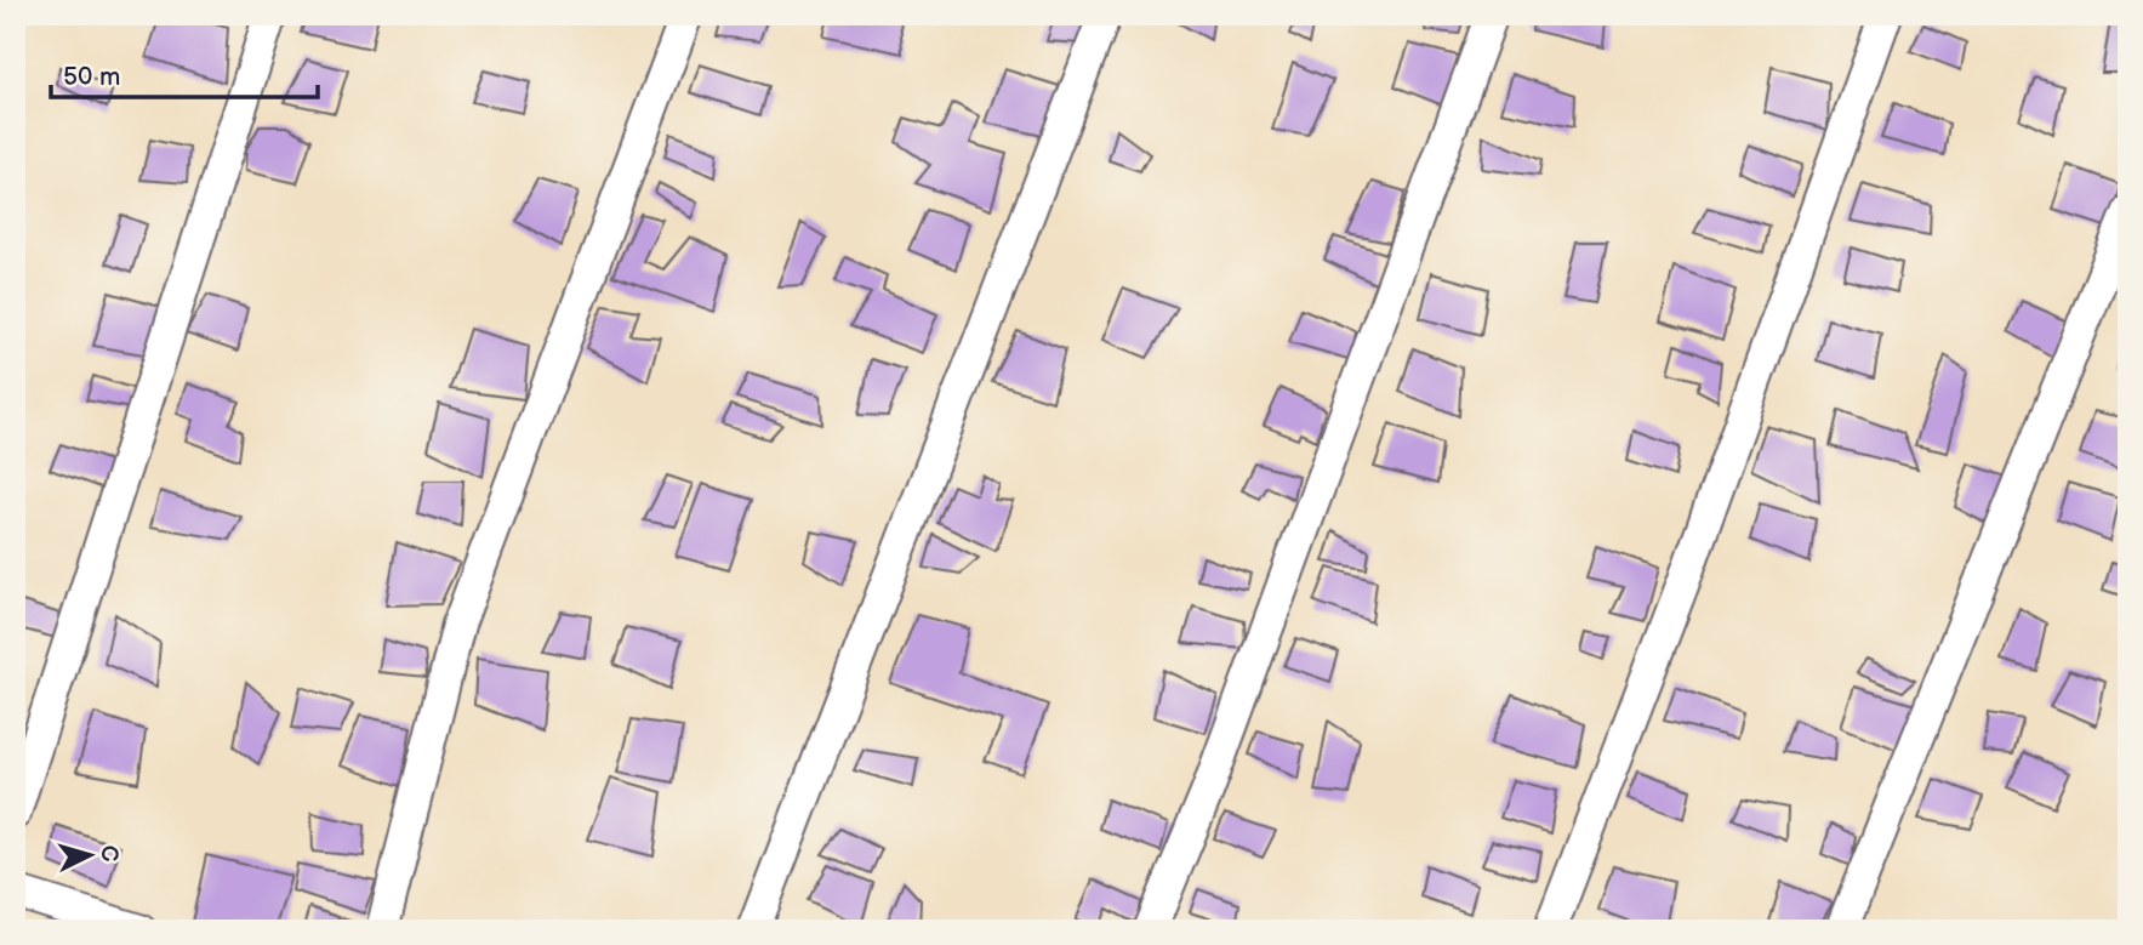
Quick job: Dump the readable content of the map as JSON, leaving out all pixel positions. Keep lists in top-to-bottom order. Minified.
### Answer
{"scale_bar":"50 m","north":"right"}
